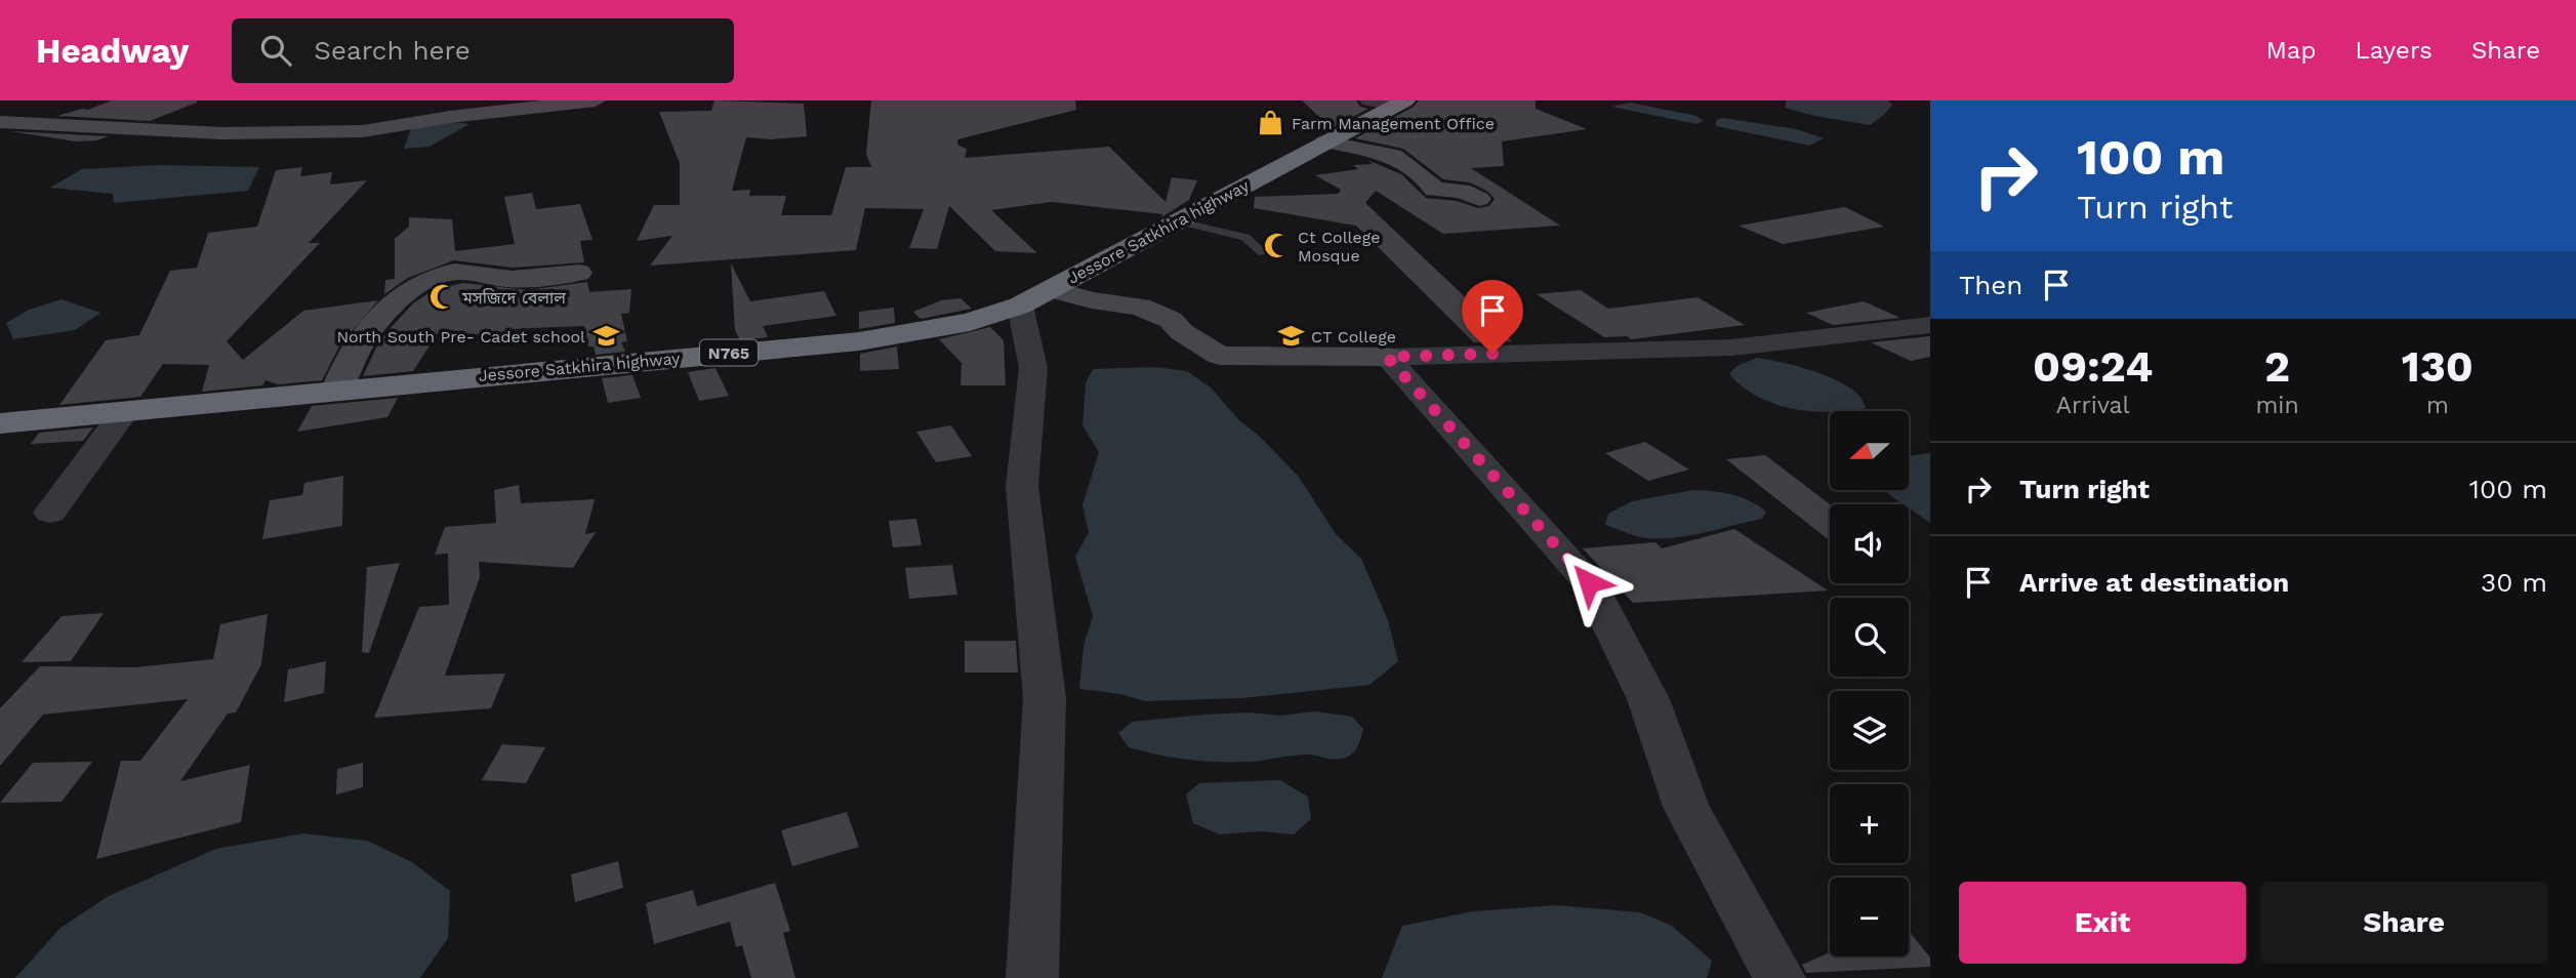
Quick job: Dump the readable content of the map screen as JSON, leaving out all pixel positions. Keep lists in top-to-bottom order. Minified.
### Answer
{"streets":{"highway":["Jessore Satkhira highway","N765"]},"places":{"shop":["Farm Management Office"],"mosque":["Ct College Mosque","মসজিদে বেলাল"],"school or university":["North South Pre- Cadet school","CT College"]},"north":"left","page":{"header":"Headway","search":"Search here","nav":["Map","Layers","Share"],"turn":["100 m","Turn right"],"then":"Then","eta":["09:24","Arrival","2","min","130","m"],"map_buttons":["+","−"],"list":[{"name":"Turn right","value":"100 m"},{"name":"Arrive at destination","value":"30 m"}],"buttons":["Exit","Share"]}}
